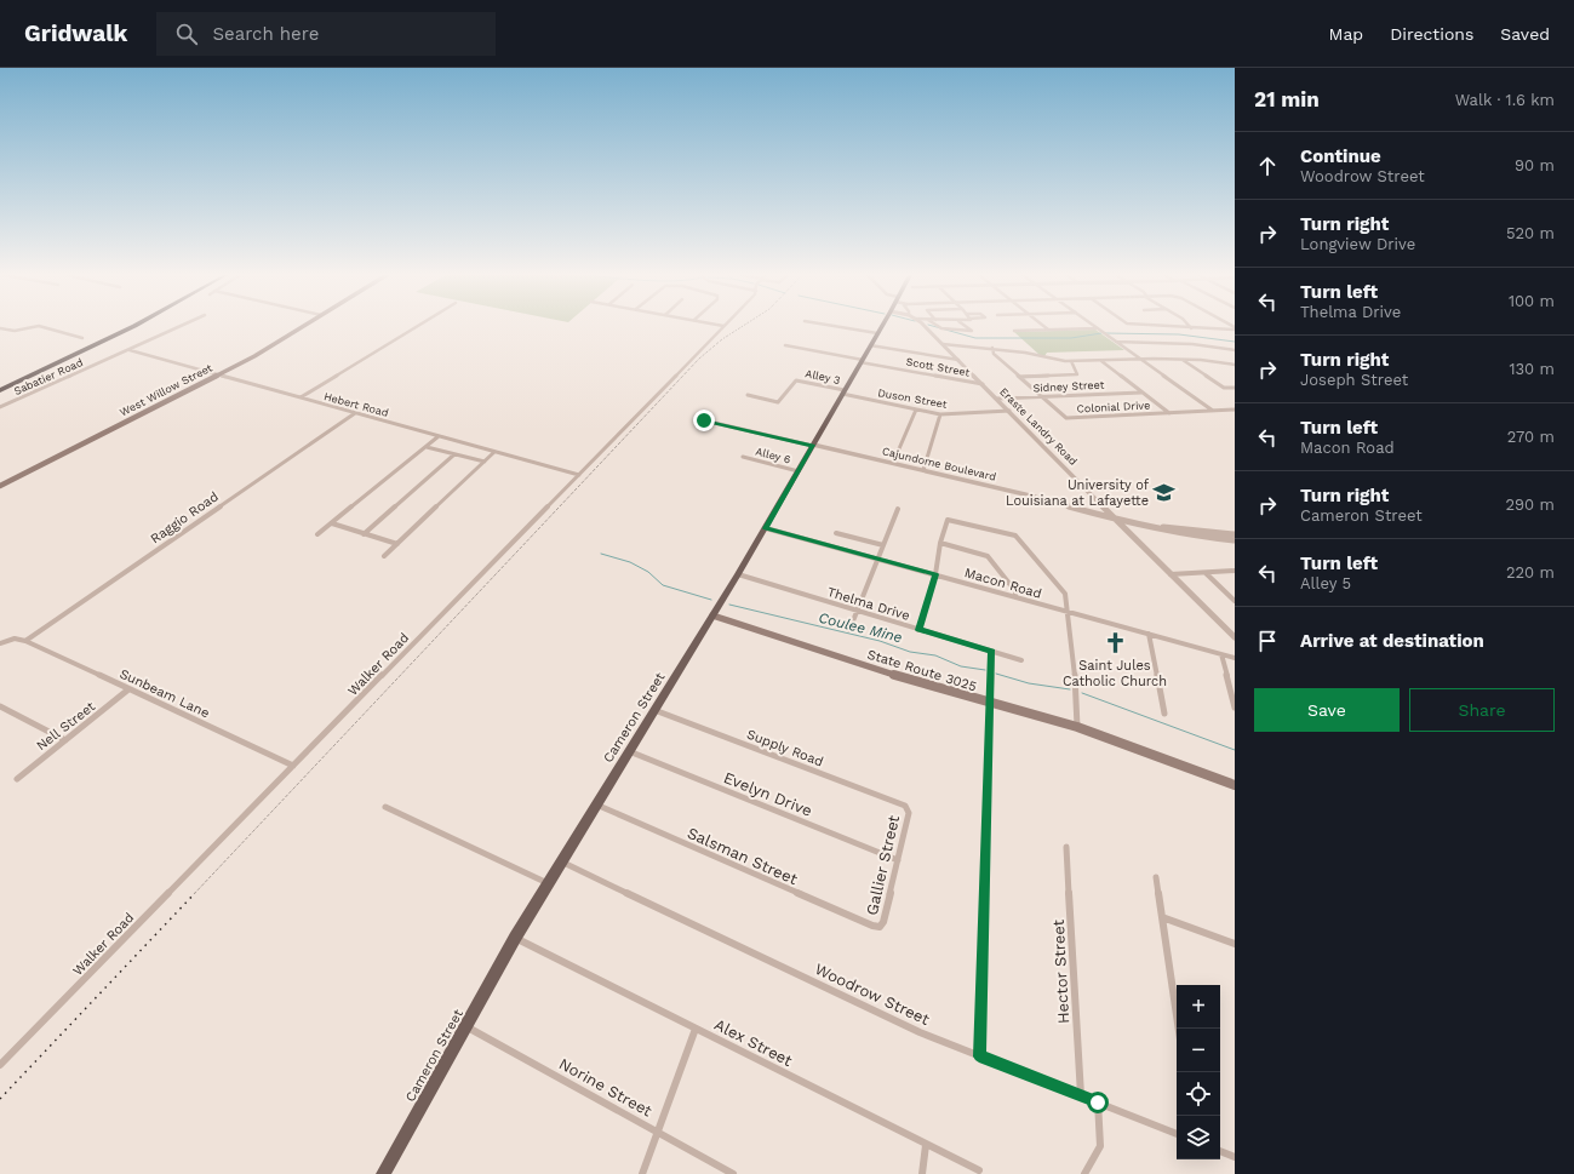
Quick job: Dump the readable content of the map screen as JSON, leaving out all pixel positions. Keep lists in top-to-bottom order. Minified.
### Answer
{"streets":{"main road":["West Willow Street","State Route 3025","Cameron Street"],"street":["Scott Street","Sabatier Road","Alley 3","Sidney Street","Duson Street","Hebert Road","Colonial Drive","Eraste Landry Road","Alley 6","Cajundome Boulevard","Raggio Road","Macon Road","Thelma Drive","Walker Road","Sunbeam Lane","Nell Street","Supply Road","Evelyn Drive","Salsman Street","Gallier Street","Hector Street","Woodrow Street","Alex Street","Norine Street"]},"crossings":[["Scott Street","Eraste Landry Road"],["Scott Street","Cameron Street"],["Sabatier Road","Hebert Road"],["Alley 3","Duson Street"],["Alley 3","Cameron Street"],["Sidney Street","Colonial Drive"],["Sidney Street","Eraste Landry Road"],["West Willow Street","Hebert Road"],["Duson Street","Eraste Landry Road"],["Duson Street","Cameron Street"],["Hebert Road","Raggio Road"],["Hebert Road","Walker Road"],["Eraste Landry Road","Cajundome Boulevard"],["Alley 6","Cameron Street"],["Cajundome Boulevard","Cameron Street"],["Raggio Road","Sunbeam Lane"],["Macon Road","Cameron Street"],["Thelma Drive","Cameron Street"],["Walker Road","Sunbeam Lane"],["State Route 3025","Cameron Street"],["Sunbeam Lane","Nell Street"],["Cameron Street","Supply Road"],["Cameron Street","Evelyn Drive"],["Cameron Street","Salsman Street"],["Cameron Street","Woodrow Street"],["Cameron Street","Alex Street"],["Cameron Street","Norine Street"],["Supply Road","Gallier Street"],["Evelyn Drive","Gallier Street"],["Salsman Street","Gallier Street"],["Hector Street","Woodrow Street"]],"water":["Coulee Mine"],"places":{"school or university":["University of Louisiana at Lafayette"],"church":["Saint Jules Catholic Church"]},"page":{"header":"Gridwalk","search":"Search here","nav":["Map","Directions","Saved"],"heading":["21 min","Walk · 1.6 km"],"list":[["Continue","Woodrow Street","90 m"],["Turn right","Longview Drive","520 m"],["Turn left","Thelma Drive","100 m"],["Turn right","Joseph Street","130 m"],["Turn left","Macon Road","270 m"],["Turn right","Cameron Street","290 m"],["Turn left","Alley 5","220 m"],"Arrive at destination"],"buttons":["Save","Share"],"map_buttons":["+","−"]}}
